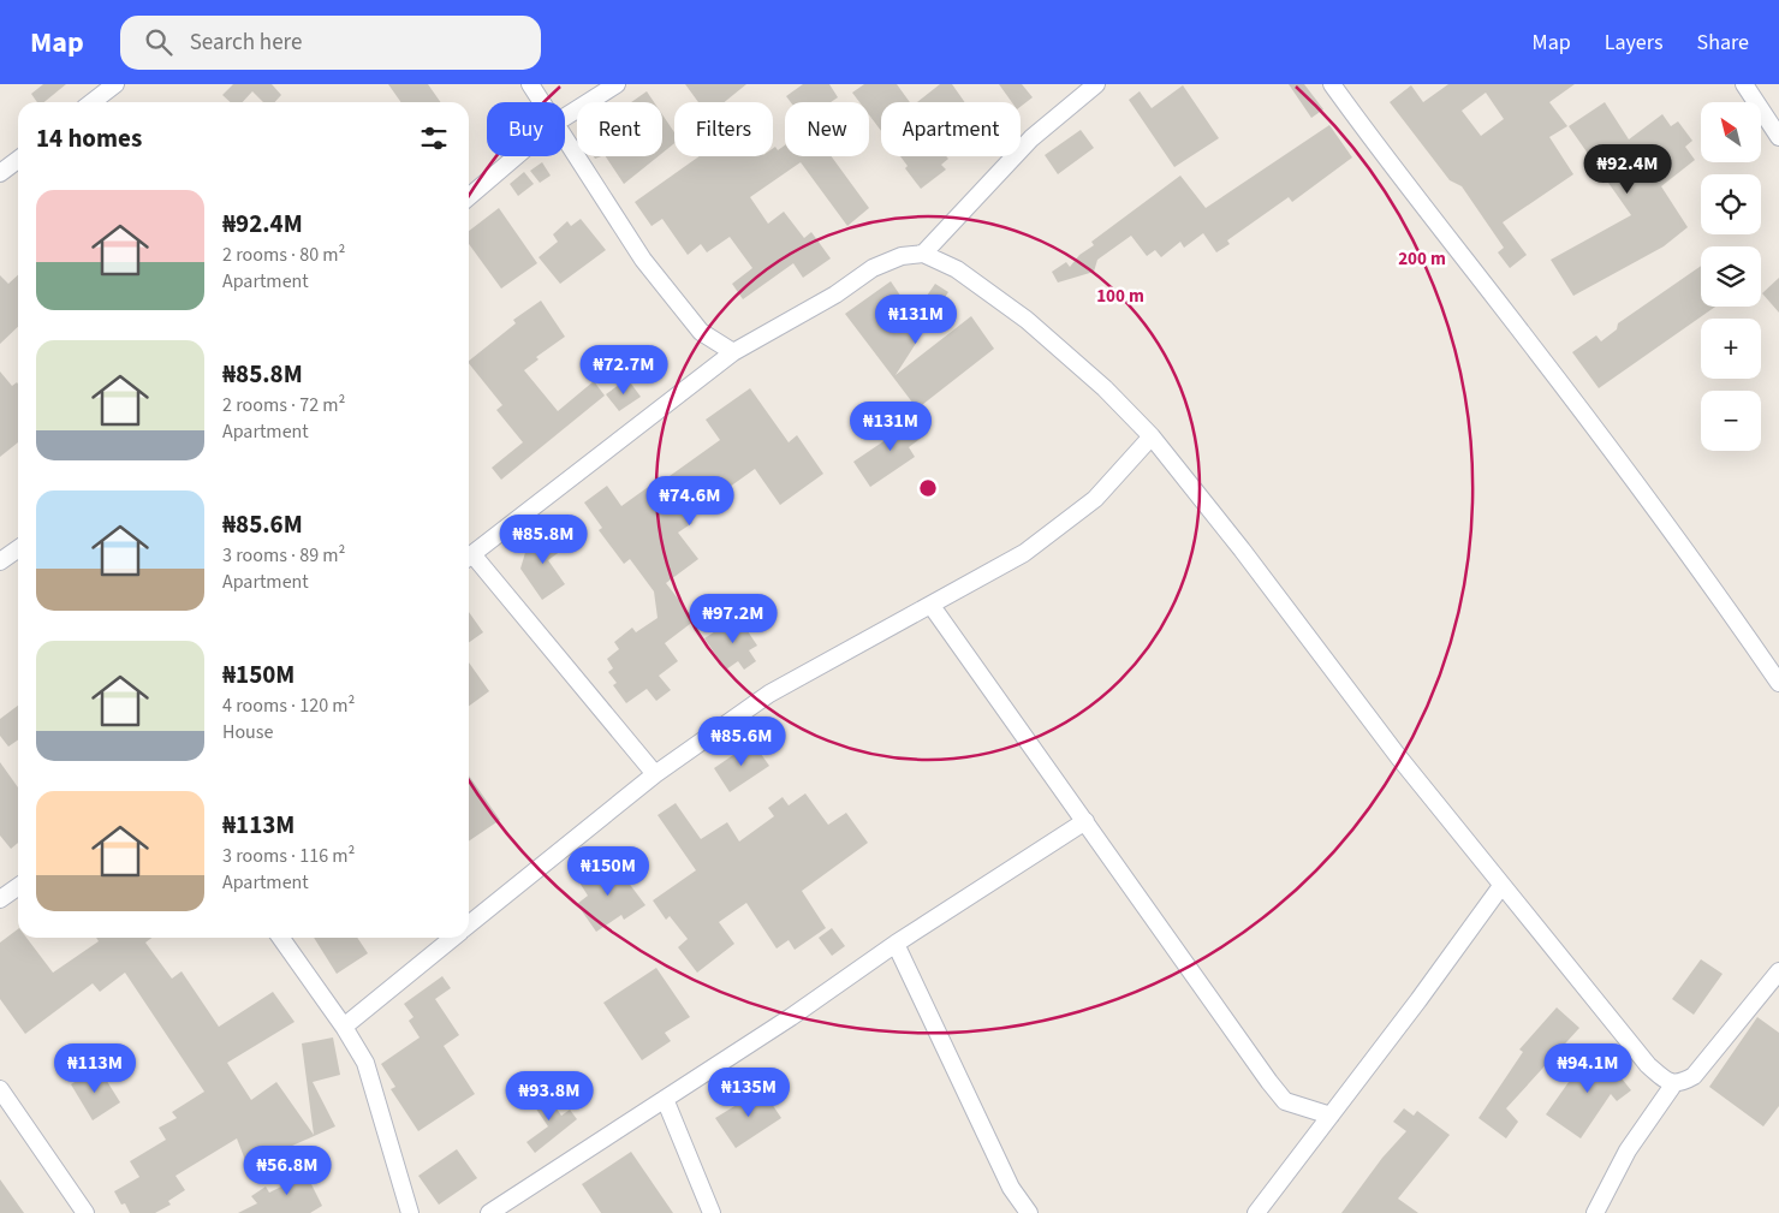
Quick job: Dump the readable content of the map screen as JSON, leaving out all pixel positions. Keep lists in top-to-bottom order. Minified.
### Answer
{"north":"top left","page":{"header":"Map","search":"Search here","nav":["Map","Layers","Share"],"map_buttons":["+","−"],"chip":["Buy","Rent","Filters","New","Apartment"],"heading":"14 homes","price":["₦92.4M","₦131M","₦72.7M","₦131M","₦74.6M","₦85.8M","₦97.2M","₦85.6M","₦150M","₦113M","₦94.1M","₦135M","₦93.8M","₦56.8M"],"list":[{"name":"₦92.4M","note":"2 rooms · 80 m² · Apartment"},{"name":"₦85.8M","note":"2 rooms · 72 m² · Apartment"},{"name":"₦85.6M","note":"3 rooms · 89 m² · Apartment"},{"name":"₦150M","note":"4 rooms · 120 m² · House"},{"name":"₦113M","note":"3 rooms · 116 m² · Apartment"}]},"rings":["200 m","100 m"]}
